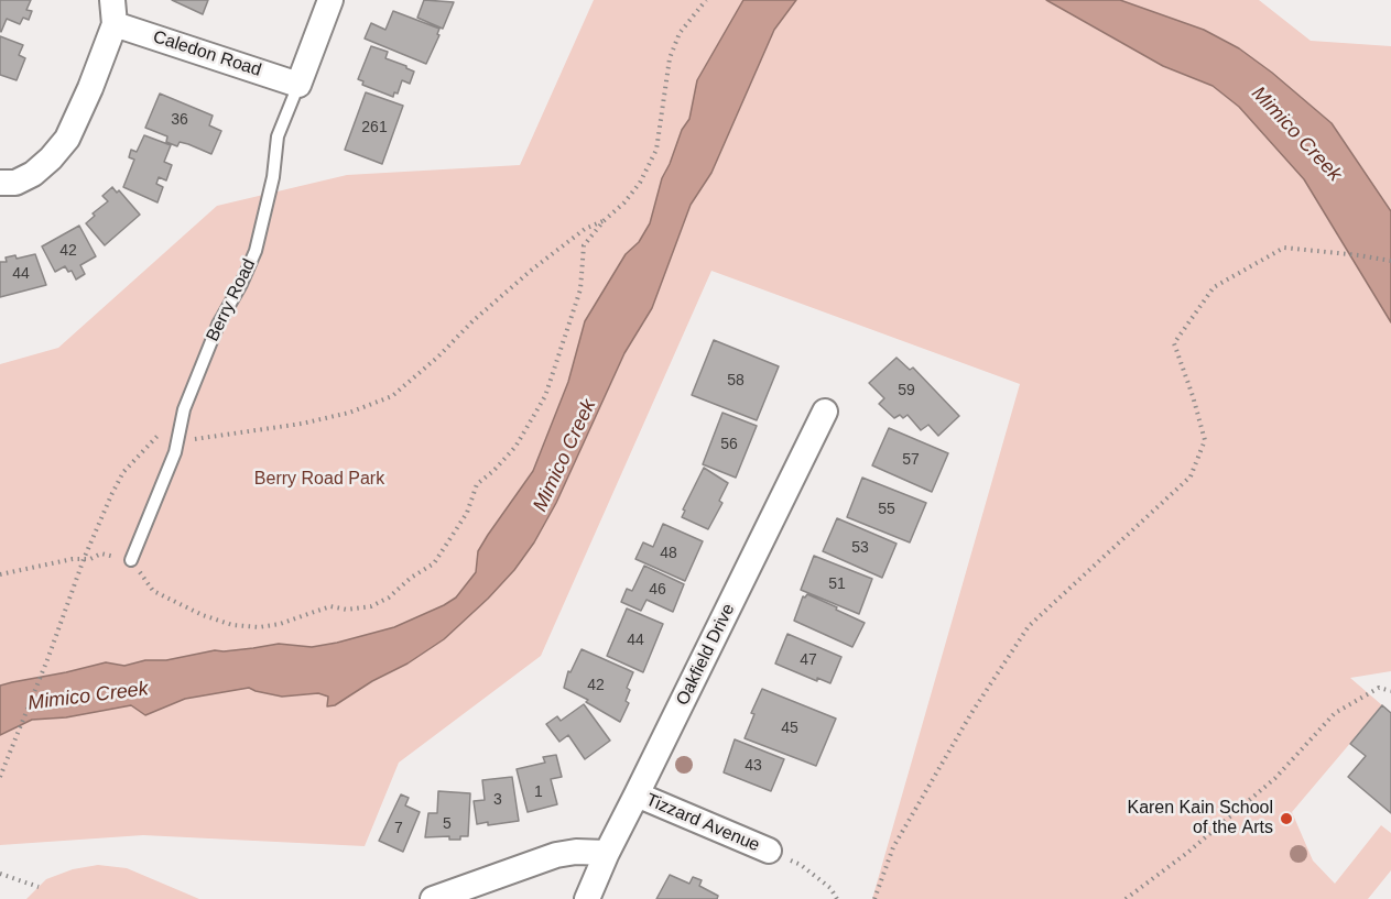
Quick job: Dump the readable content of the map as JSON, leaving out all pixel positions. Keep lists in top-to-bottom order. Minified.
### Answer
{"streets":{"street":["Caledon Road","Berry Road","Oakfield Drive","Tizzard Avenue"]},"crossings":[["Caledon Road","Berry Road"],["Oakfield Drive","Tizzard Avenue"]],"water":["Mimico Creek"],"parks":["Berry Road Park"],"places":["Karen Kain School of the Arts"],"house_numbers":["36","261","42","44","58","59","56","57","55","53","48","51","46","44","47","42","45","43","1","3","5","7"]}
